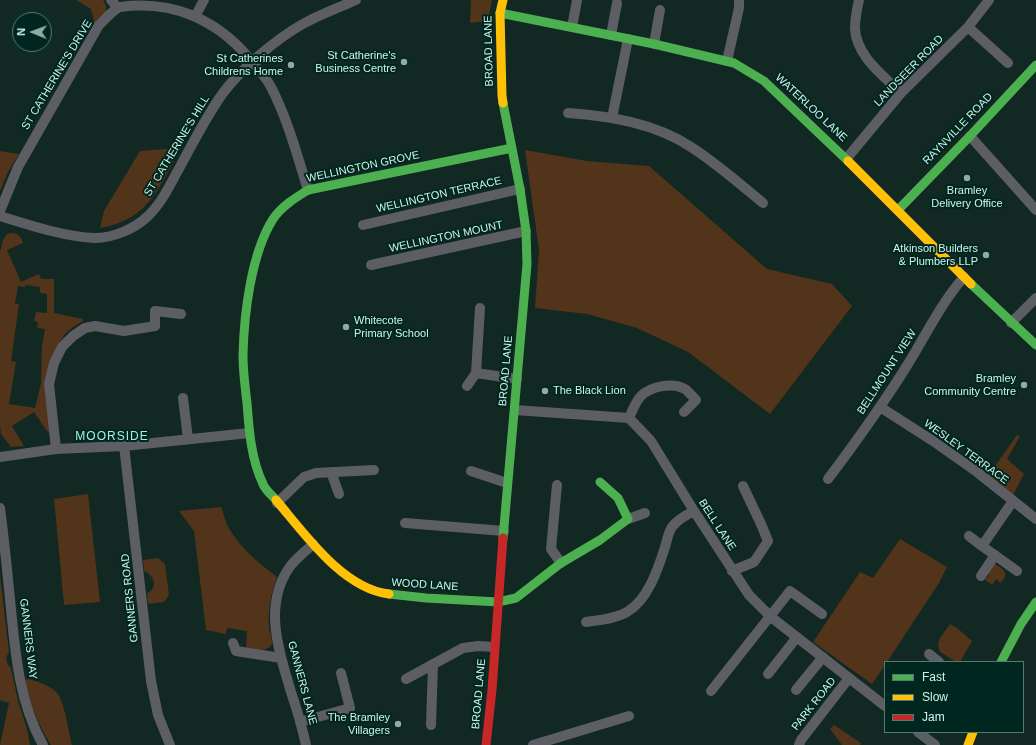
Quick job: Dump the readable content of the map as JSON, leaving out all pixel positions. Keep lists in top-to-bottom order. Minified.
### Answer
{"streets":{"street":["BROAD LANE","LANDSEER ROAD","ST CATHERINE'S DRIVE","WATERLOO LANE","RAYNVILLE ROAD","ST CATHERINE'S HILL","WELLINGTON GROVE","WELLINGTON TERRACE","WELLINGTON MOUNT","BELLMOUNT VIEW","WESLEY TERRACE","BELL LANE","WOOD LANE","GANNERS ROAD","GANNERS WAY","GANNERS LANE","PARK ROAD"]},"crossings":[["BROAD LANE","WATERLOO LANE"],["BROAD LANE","WELLINGTON GROVE"],["BROAD LANE","WELLINGTON TERRACE"],["BROAD LANE","WELLINGTON MOUNT"],["BROAD LANE","WOOD LANE"],["LANDSEER ROAD","WATERLOO LANE"],["ST CATHERINE'S DRIVE","ST CATHERINE'S HILL"],["ST CATHERINE'S DRIVE","WELLINGTON GROVE"],["WATERLOO LANE","RAYNVILLE ROAD"],["WATERLOO LANE","BELLMOUNT VIEW"],["WELLINGTON GROVE","WOOD LANE"],["WELLINGTON GROVE","GANNERS LANE"],["BELLMOUNT VIEW","WESLEY TERRACE"],["BELL LANE","PARK ROAD"]],"districts":["MOORSIDE"],"places":["St Catherine's Business Centre","St Catherines Childrens Home","Bramley Delivery Office","Atkinson Builders & Plumbers LLP","Whitecote Primary School","Bramley Community Centre","The Black Lion","The Bramley Villagers"],"legend":["Fast","Slow","Jam"],"north":"left"}
